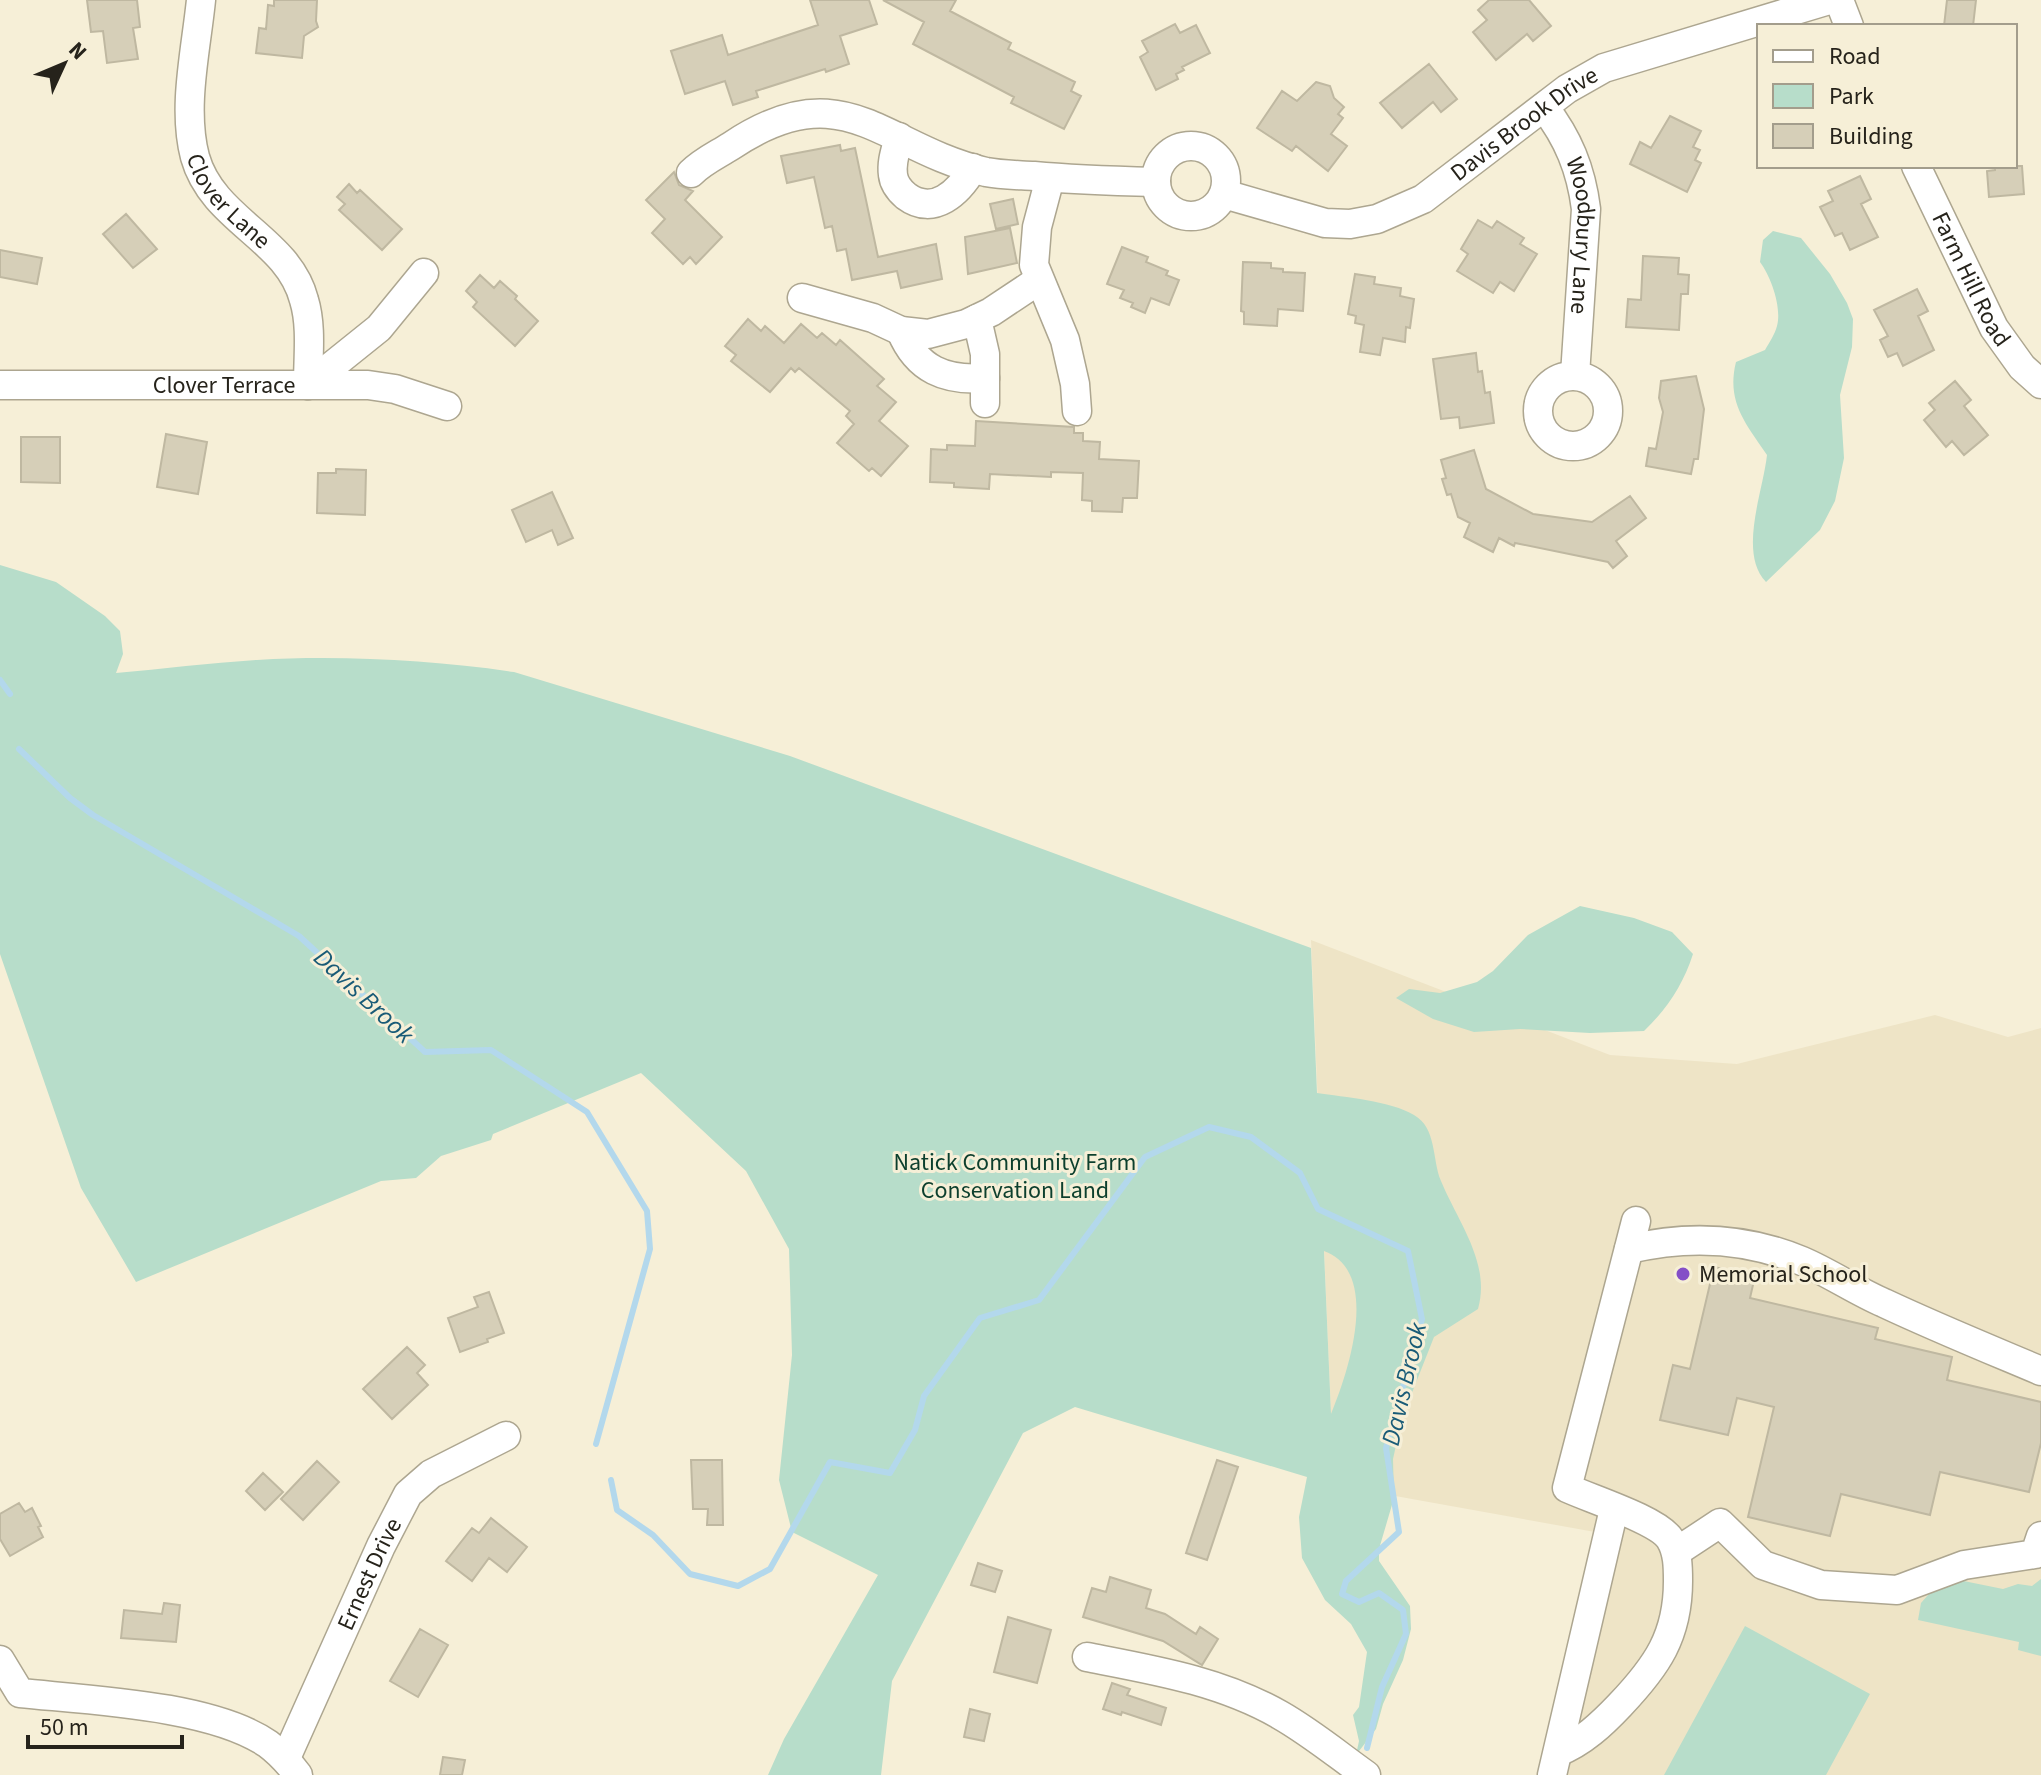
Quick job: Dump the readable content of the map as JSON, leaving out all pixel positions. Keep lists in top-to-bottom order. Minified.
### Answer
{"streets":{"street":["Davis Brook Drive","Clover Lane","Woodbury Lane","Farm Hill Road","Clover Terrace","Ernest Drive"]},"crossings":[["Davis Brook Drive","Woodbury Lane"],["Clover Lane","Clover Terrace"]],"water":["Davis Brook"],"parks":["Natick Community Farm Conservation Land"],"places":["Memorial School"],"legend":["Road","Park","Building"],"scale_bar":"50 m","north":"top right"}
